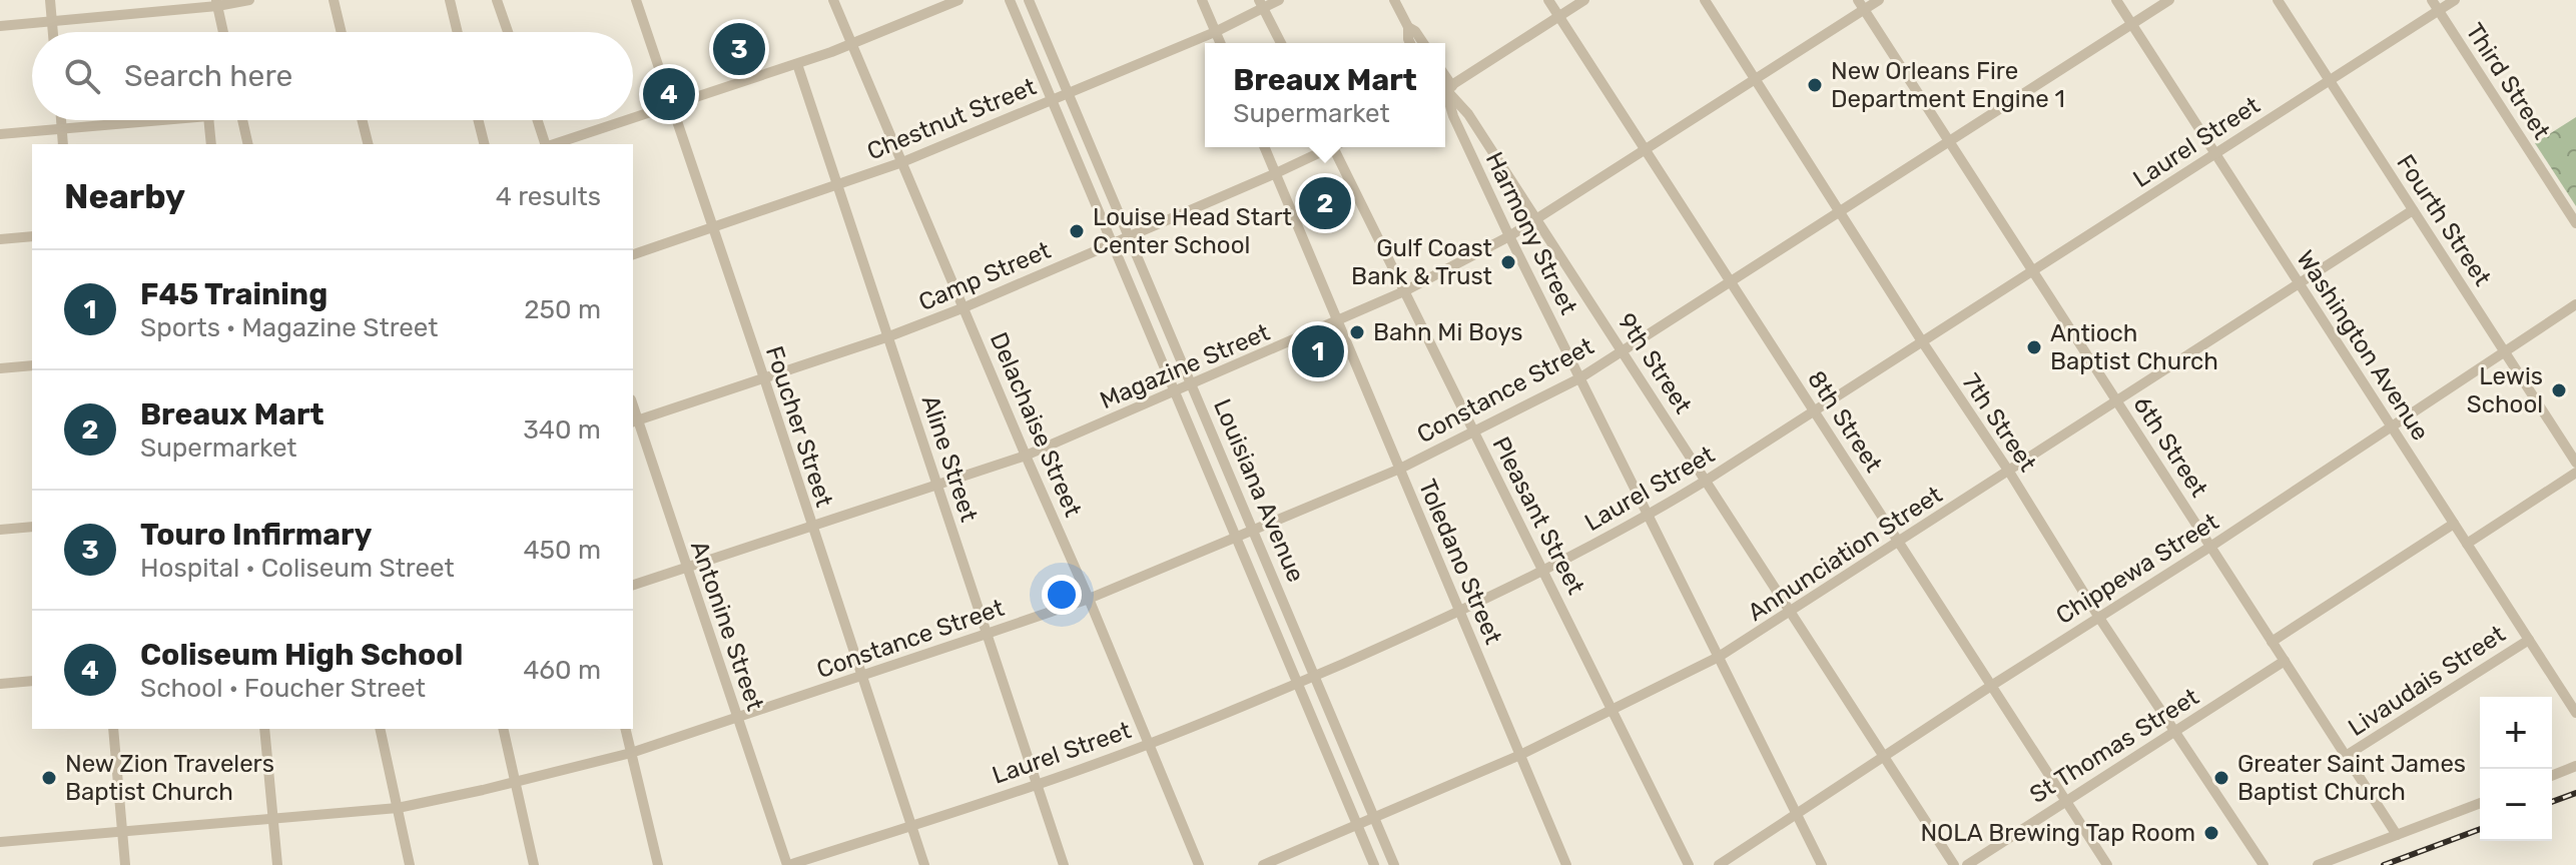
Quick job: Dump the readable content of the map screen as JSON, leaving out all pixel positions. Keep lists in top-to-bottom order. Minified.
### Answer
{"streets":{"street":["Third Street","Chestnut Street","Laurel Street","Fourth Street","Harmony Street","Camp Street","Washington Avenue","9th Street","Magazine Street","Constance Street","8th Street","7th Street","Delachaise Street","Foucher Street","6th Street","Aline Street","Louisiana Avenue","Pleasant Street","Annunciation Street","Toledano Street","Chippewa Street","Antonine Street","Livaudais Street","St Thomas Street"]},"crossings":[["Third Street","Laurel Street"],["Chestnut Street","Delachaise Street"],["Chestnut Street","Foucher Street"],["Chestnut Street","Aline Street"],["Chestnut Street","Louisiana Avenue"],["Laurel Street","Fourth Street"],["Laurel Street","Harmony Street"],["Laurel Street","Washington Avenue"],["Laurel Street","9th Street"],["Laurel Street","8th Street"],["Laurel Street","7th Street"],["Laurel Street","Delachaise Street"],["Laurel Street","Foucher Street"],["Laurel Street","6th Street"],["Laurel Street","Aline Street"],["Laurel Street","Louisiana Avenue"],["Laurel Street","Pleasant Street"],["Laurel Street","Toledano Street"],["Laurel Street","Antonine Street"],["Fourth Street","Annunciation Street"],["Fourth Street","Chippewa Street"],["Harmony Street","9th Street"],["Harmony Street","Magazine Street"],["Harmony Street","Constance Street"],["Harmony Street","Annunciation Street"],["Harmony Street","Chippewa Street"],["Camp Street","Delachaise Street"],["Camp Street","Foucher Street"],["Camp Street","Aline Street"],["Camp Street","Louisiana Avenue"],["Camp Street","Toledano Street"],["Camp Street","Antonine Street"],["Washington Avenue","Constance Street"],["Washington Avenue","Annunciation Street"],["Washington Avenue","Chippewa Street"],["Washington Avenue","Livaudais Street"],["9th Street","Magazine Street"],["9th Street","Constance Street"],["9th Street","Annunciation Street"],["9th Street","Chippewa Street"],["Magazine Street","8th Street"],["Magazine Street","7th Street"],["Magazine Street","Delachaise Street"],["Magazine Street","Foucher Street"],["Magazine Street","6th Street"],["Magazine Street","Aline Street"],["Magazine Street","Louisiana Avenue"],["Magazine Street","Pleasant Street"],["Magazine Street","Toledano Street"],["Magazine Street","Antonine Street"],["Constance Street","8th Street"],["Constance Street","7th Street"],["Constance Street","Delachaise Street"],["Constance Street","Foucher Street"],["Constance Street","6th Street"],["Constance Street","Aline Street"],["Constance Street","Louisiana Avenue"],["Constance Street","Pleasant Street"],["Constance Street","Toledano Street"],["Constance Street","Antonine Street"],["8th Street","Annunciation Street"],["8th Street","Chippewa Street"],["8th Street","St Thomas Street"],["7th Street","Annunciation Street"],["7th Street","Chippewa Street"],["7th Street","St Thomas Street"],["6th Street","Annunciation Street"],["6th Street","Chippewa Street"],["6th Street","Livaudais Street"],["6th Street","St Thomas Street"],["Louisiana Avenue","Annunciation Street"],["Pleasant Street","Annunciation Street"],["Annunciation Street","Toledano Street"]],"places":["New Orleans Fire Department Engine 1","Louise Head Start Center School","Gulf Coast Bank & Trust","Bahn Mi Boys","Antioch Baptist Church","Lewis School","New Zion Travelers Baptist Church","Greater Saint James Baptist Church","NOLA Brewing Tap Room"],"page":{"pins":["3","4","2","1"],"search":"Search here","popup":["Breaux Mart","Supermarket"],"heading":["Nearby","4 results"],"list":[{"mark":"1","name":"F45 Training","note":"Sports · Magazine Street","value":"250 m"},{"mark":"2","name":"Breaux Mart","note":"Supermarket","value":"340 m"},{"mark":"3","name":"Touro Infirmary","note":"Hospital · Coliseum Street","value":"450 m"},{"mark":"4","name":"Coliseum High School","note":"School · Foucher Street","value":"460 m"}],"map_buttons":["+","−"]}}
